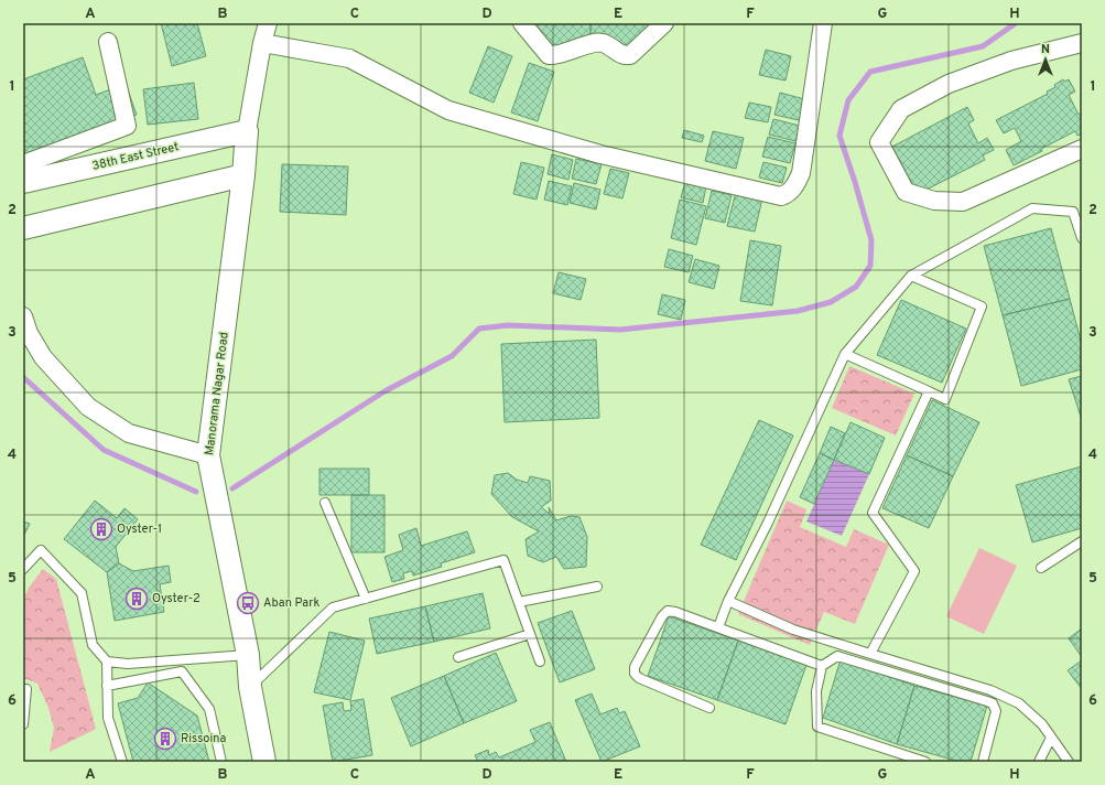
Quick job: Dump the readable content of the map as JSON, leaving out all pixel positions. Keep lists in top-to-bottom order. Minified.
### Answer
{"streets":{"street":["38th East Street","Manorama Nagar Road"]},"crossings":[["38th East Street","Manorama Nagar Road"]],"places":{"building":["Oyster-1","Oyster-2","Rissoina"],"bus stop":["Aban Park"]},"north":"top","grid":{"columns":["A","B","C","D","E","F","G","H"],"rows":["1","2","3","4","5","6"]}}
